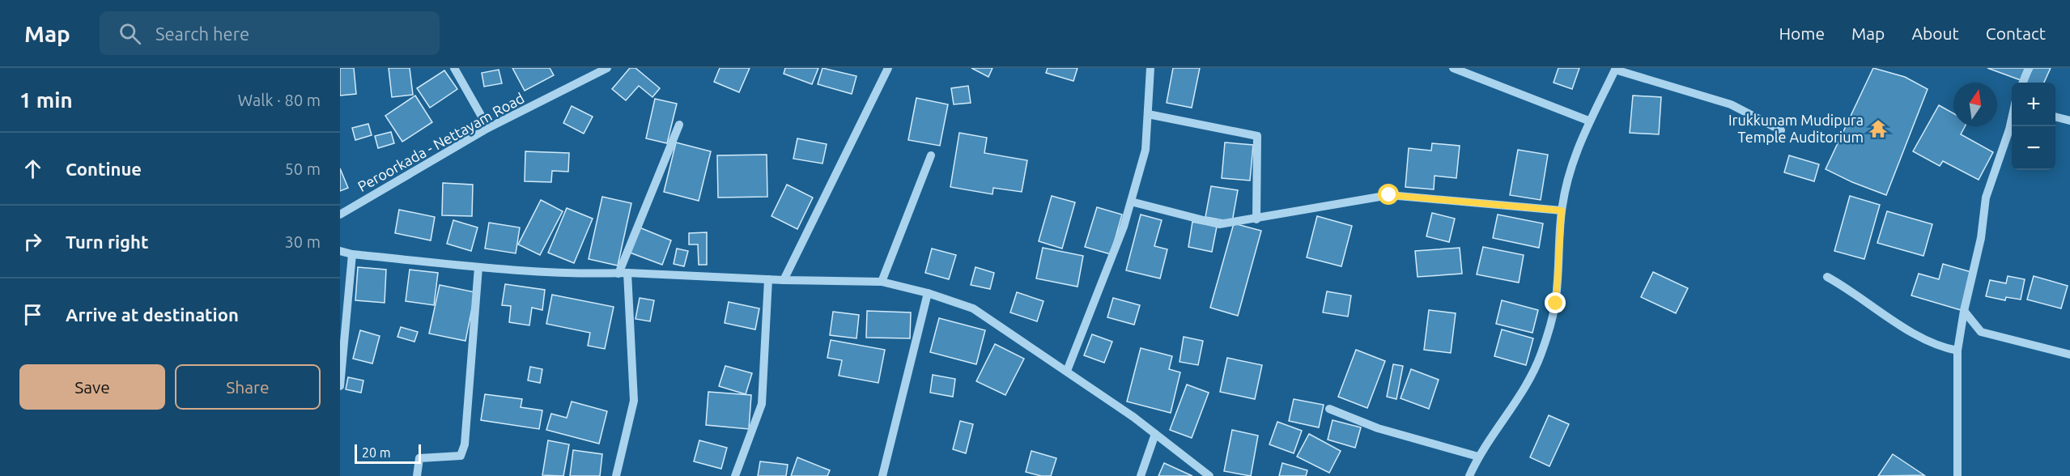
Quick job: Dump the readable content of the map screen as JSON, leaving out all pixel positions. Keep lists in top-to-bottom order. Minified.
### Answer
{"streets":{"street":["Peroorkada - Nettayam Road"]},"places":{"temple":["Irukkunam Mudipura Temple Auditorium"]},"scale_bar":"20 m","north":"top","page":{"header":"Map","search":"Search here","nav":["Home","Map","About","Contact"],"heading":["1 min","Walk · 80 m"],"map_buttons":["+","−"],"list":[["Continue","50 m"],["Turn right","30 m"],"Arrive at destination"],"buttons":["Save","Share"],"scale":"20 m"}}
